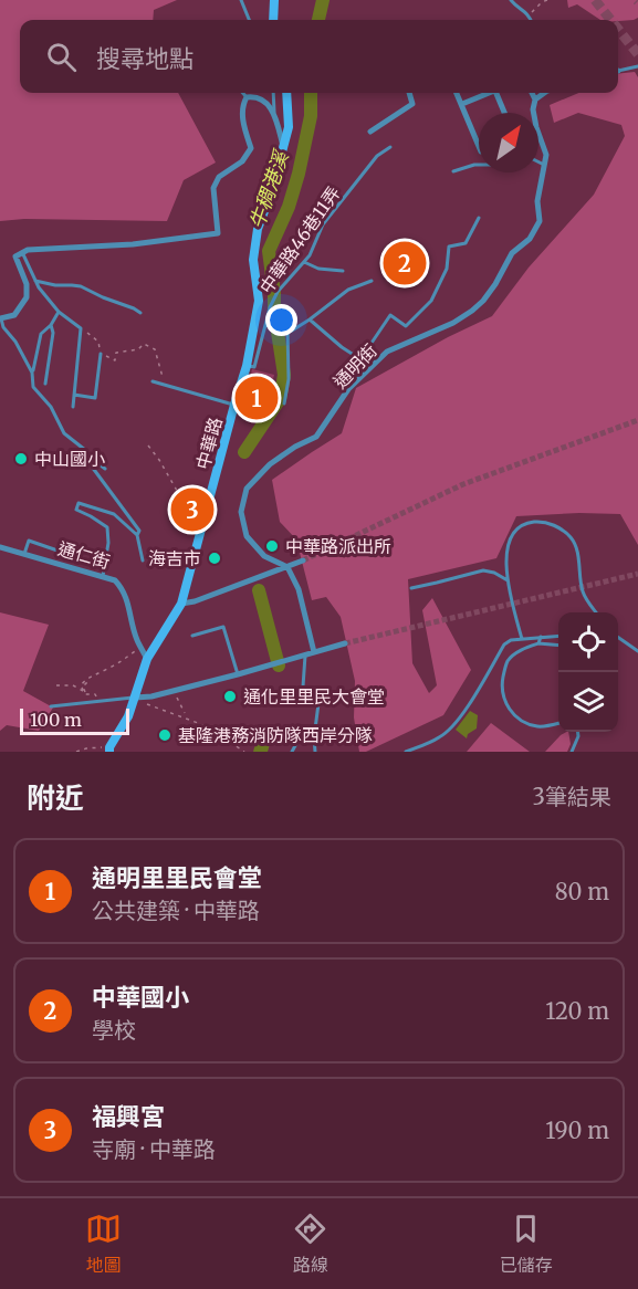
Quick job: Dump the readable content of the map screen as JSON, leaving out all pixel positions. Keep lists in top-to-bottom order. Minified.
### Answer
{"streets":{"street":["通明街","中華路","通仁街"],"lane":["中華路46巷11弄"]},"crossings":[["中華路46巷11弄","中華路"],["中華路","通仁街"]],"water":["牛稠港溪"],"places":["中山國小","中華路派出所","海吉市","通化里里民大會堂","基隆港務消防隊西岸分隊"],"scale_bar":"100 m","north":"top right","page":{"search":"搜尋地點","pins":["2","1","3"],"scale":"100 m","heading":["附近","3筆結果"],"list":[{"mark":"1","name":"通明里里民會堂","note":"公共建築 · 中華路","value":"80 m"},{"mark":"2","name":"中華國小","note":"學校","value":"120 m"},{"mark":"3","name":"福興宮","note":"寺廟 · 中華路","value":"190 m"}],"nav":["地圖","路線","已儲存"]}}
